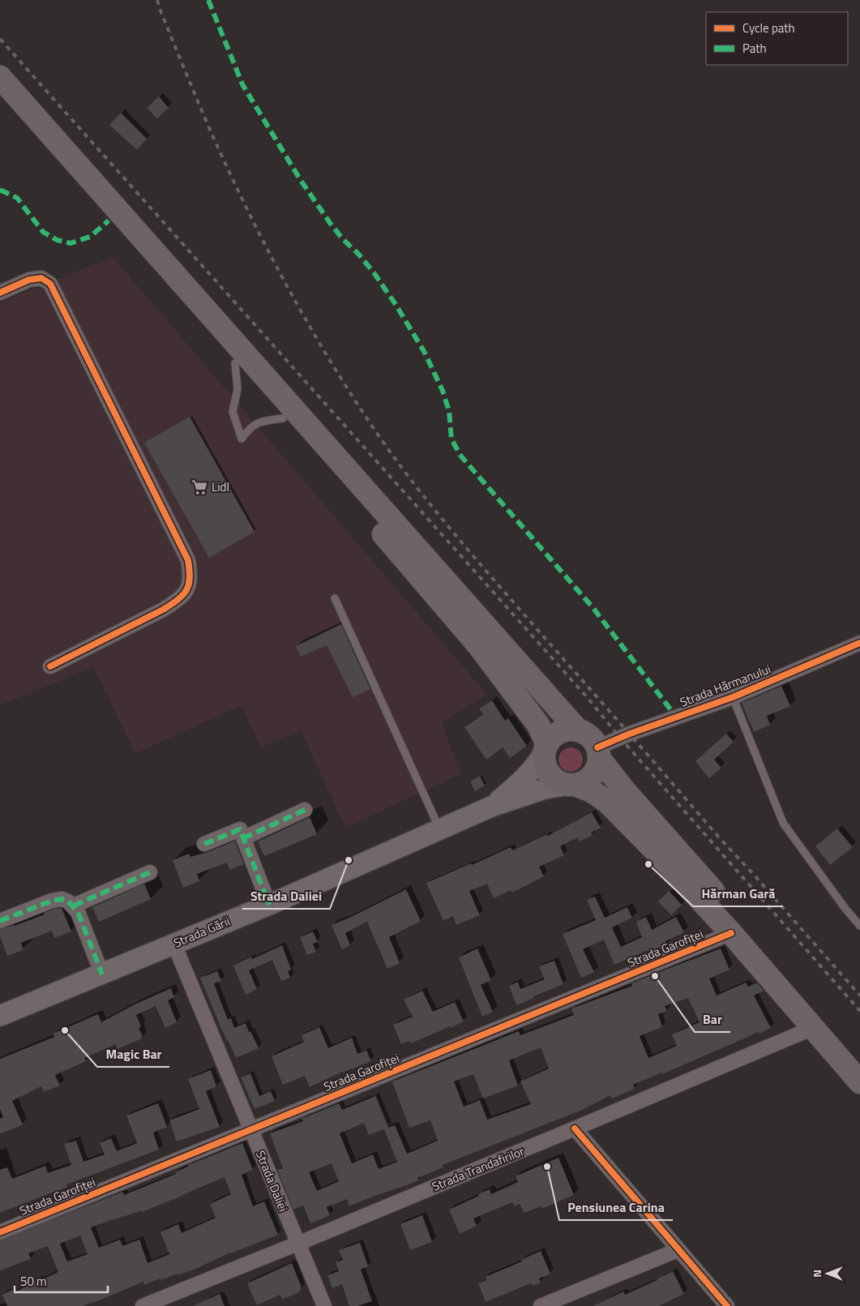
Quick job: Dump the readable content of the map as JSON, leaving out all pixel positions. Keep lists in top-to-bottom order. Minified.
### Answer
{"streets":{"main road":["Strada Gării"],"street":["Strada Hărmanului","Strada Garofiței","Strada Trandafirilor","Strada Daliei"]},"crossings":[["Strada Gării","Strada Daliei"],["Strada Garofiței","Strada Daliei"],["Strada Trandafirilor","Strada Daliei"]],"places":{"supermarket":["Lidl"],"other":["Strada Daliei","Hărman Gară","Bar","Magic Bar","Pensiunea Carina"]},"legend":["Cycle path","Path"],"scale_bar":"50 m","north":"left"}
